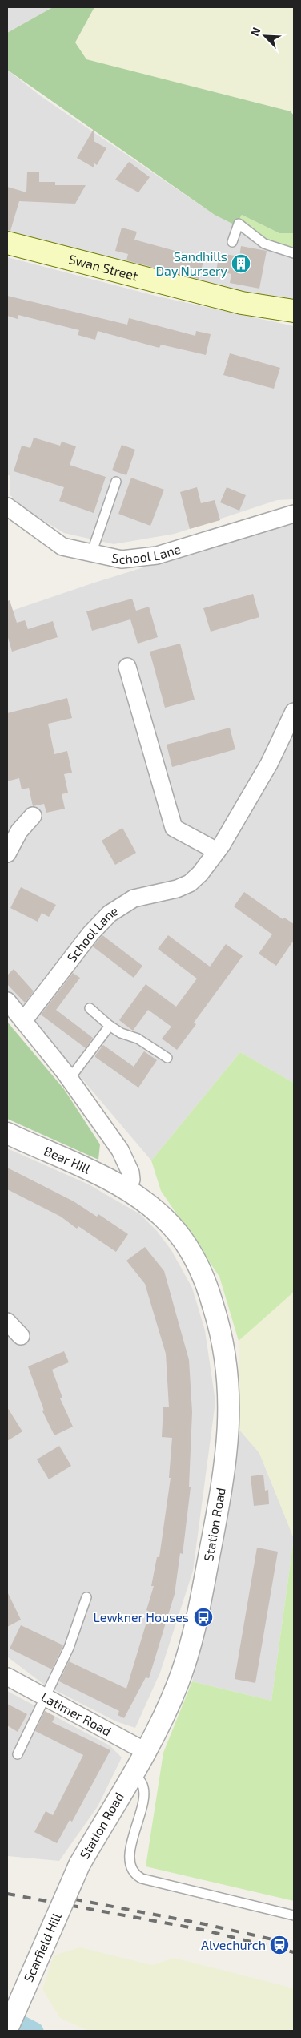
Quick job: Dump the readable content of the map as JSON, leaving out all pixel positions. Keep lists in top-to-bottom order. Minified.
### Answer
{"streets":{"main road":["Swan Street"],"street":["School Lane","Bear Hill","Station Road","Latimer Road","Scarfield Hill"]},"crossings":[["Bear Hill","Station Road"],["Station Road","Latimer Road"],["Station Road","Scarfield Hill"]],"places":{"building":["Sandhills Day Nursery"],"bus stop":["Lewkner Houses"],"station":["Alvechurch"]},"north":"top left"}
